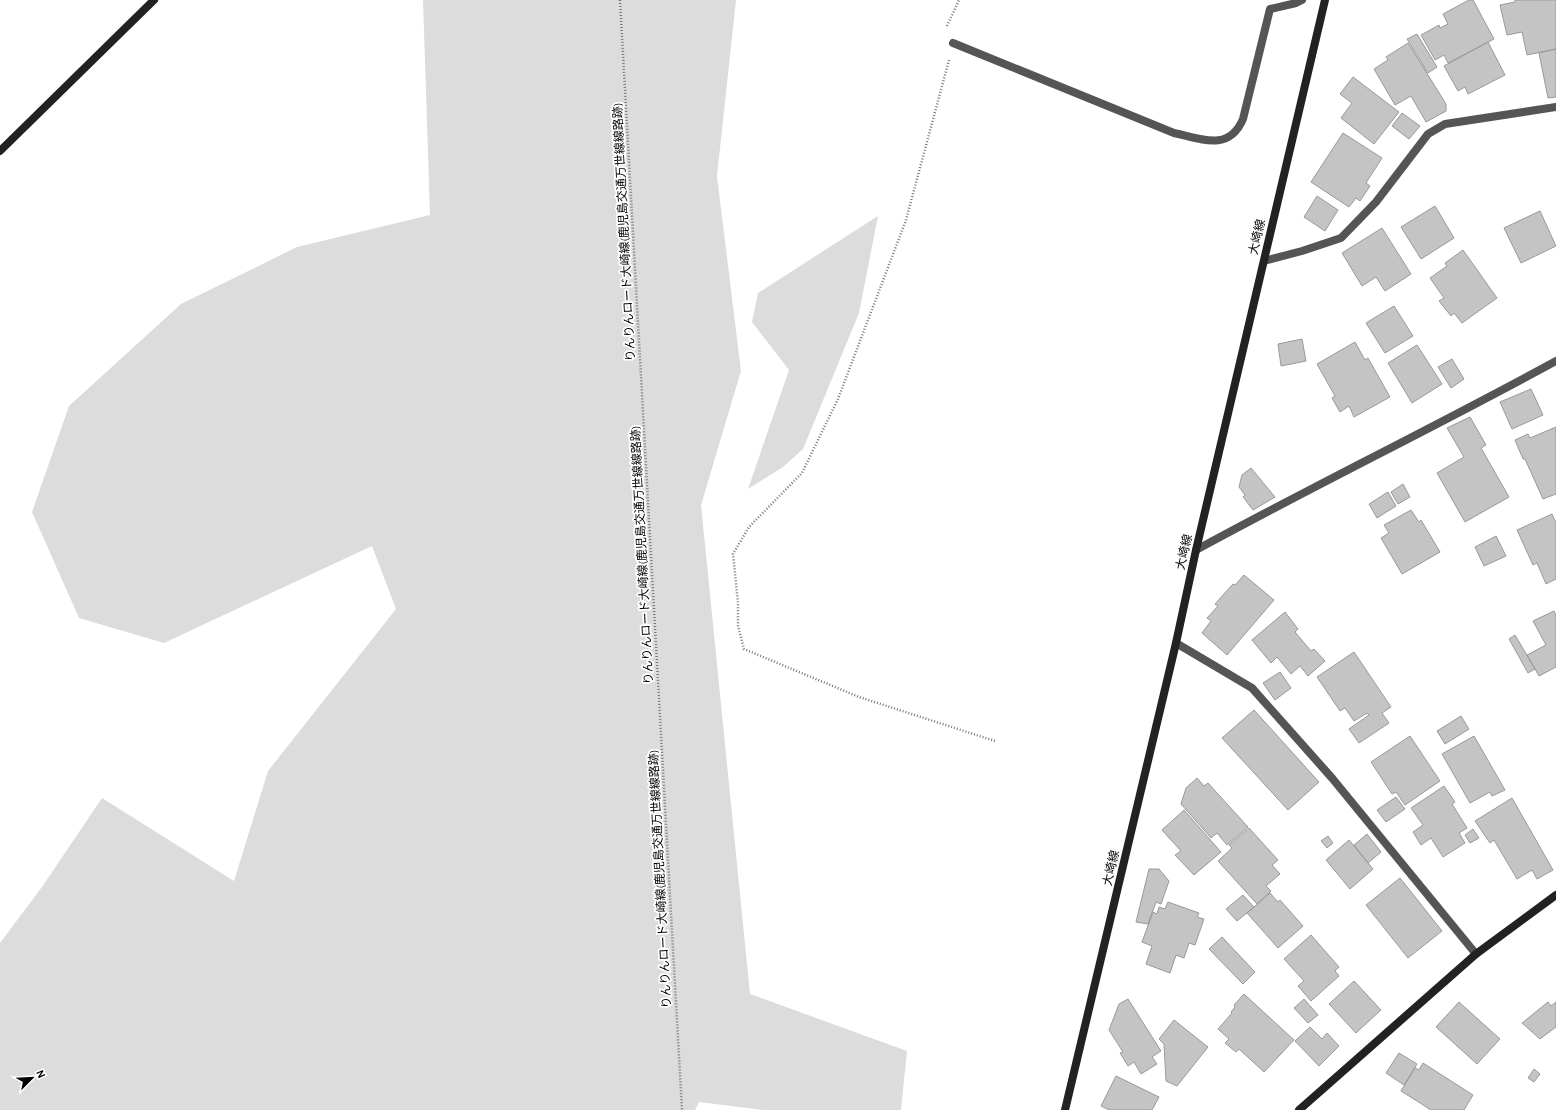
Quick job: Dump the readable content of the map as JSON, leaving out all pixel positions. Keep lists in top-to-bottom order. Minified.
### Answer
{"streets":{"street":["大崎線"],"path":["りんりんロード大崎線(鹿児島交通万世線線路跡)"]},"north":"top right"}
